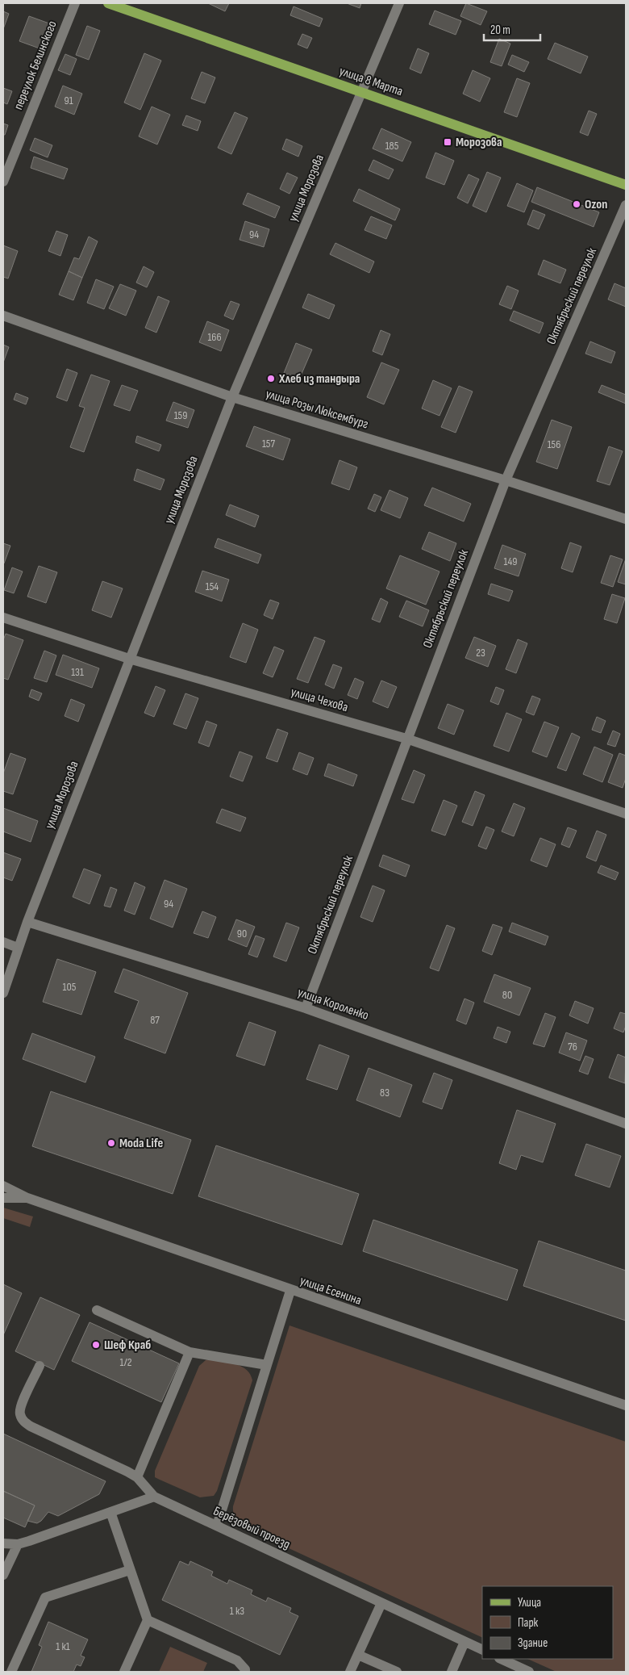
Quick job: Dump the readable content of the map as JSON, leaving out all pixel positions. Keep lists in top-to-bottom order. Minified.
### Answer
{"streets":{"main road":["улица 8 Марта"],"street":["переулок Белинского","улица Морозова","Октябрьский переулок","улица Розы Люксембург","улица Чехова","улица Короленко","улица Есенина","Берёзовый проезд"]},"crossings":[["улица 8 Марта","улица Морозова"],["улица Морозова","улица Розы Люксембург"],["улица Морозова","улица Чехова"],["улица Морозова","улица Короленко"],["Октябрьский переулок","улица Розы Люксембург"],["Октябрьский переулок","улица Чехова"],["Октябрьский переулок","улица Короленко"]],"places":{"transit":["Морозова"],"other":["Ozon","Хлеб из тандыра","Moda Life","Шеф Краб"]},"house_numbers":["91","185","94","166","159","157","156","149","154","23","131","94","90","105","80","87","76","83","1/2","1 к3","1 к1"],"legend":["Улица","Парк","Здание"],"scale_bar":"20 m"}
